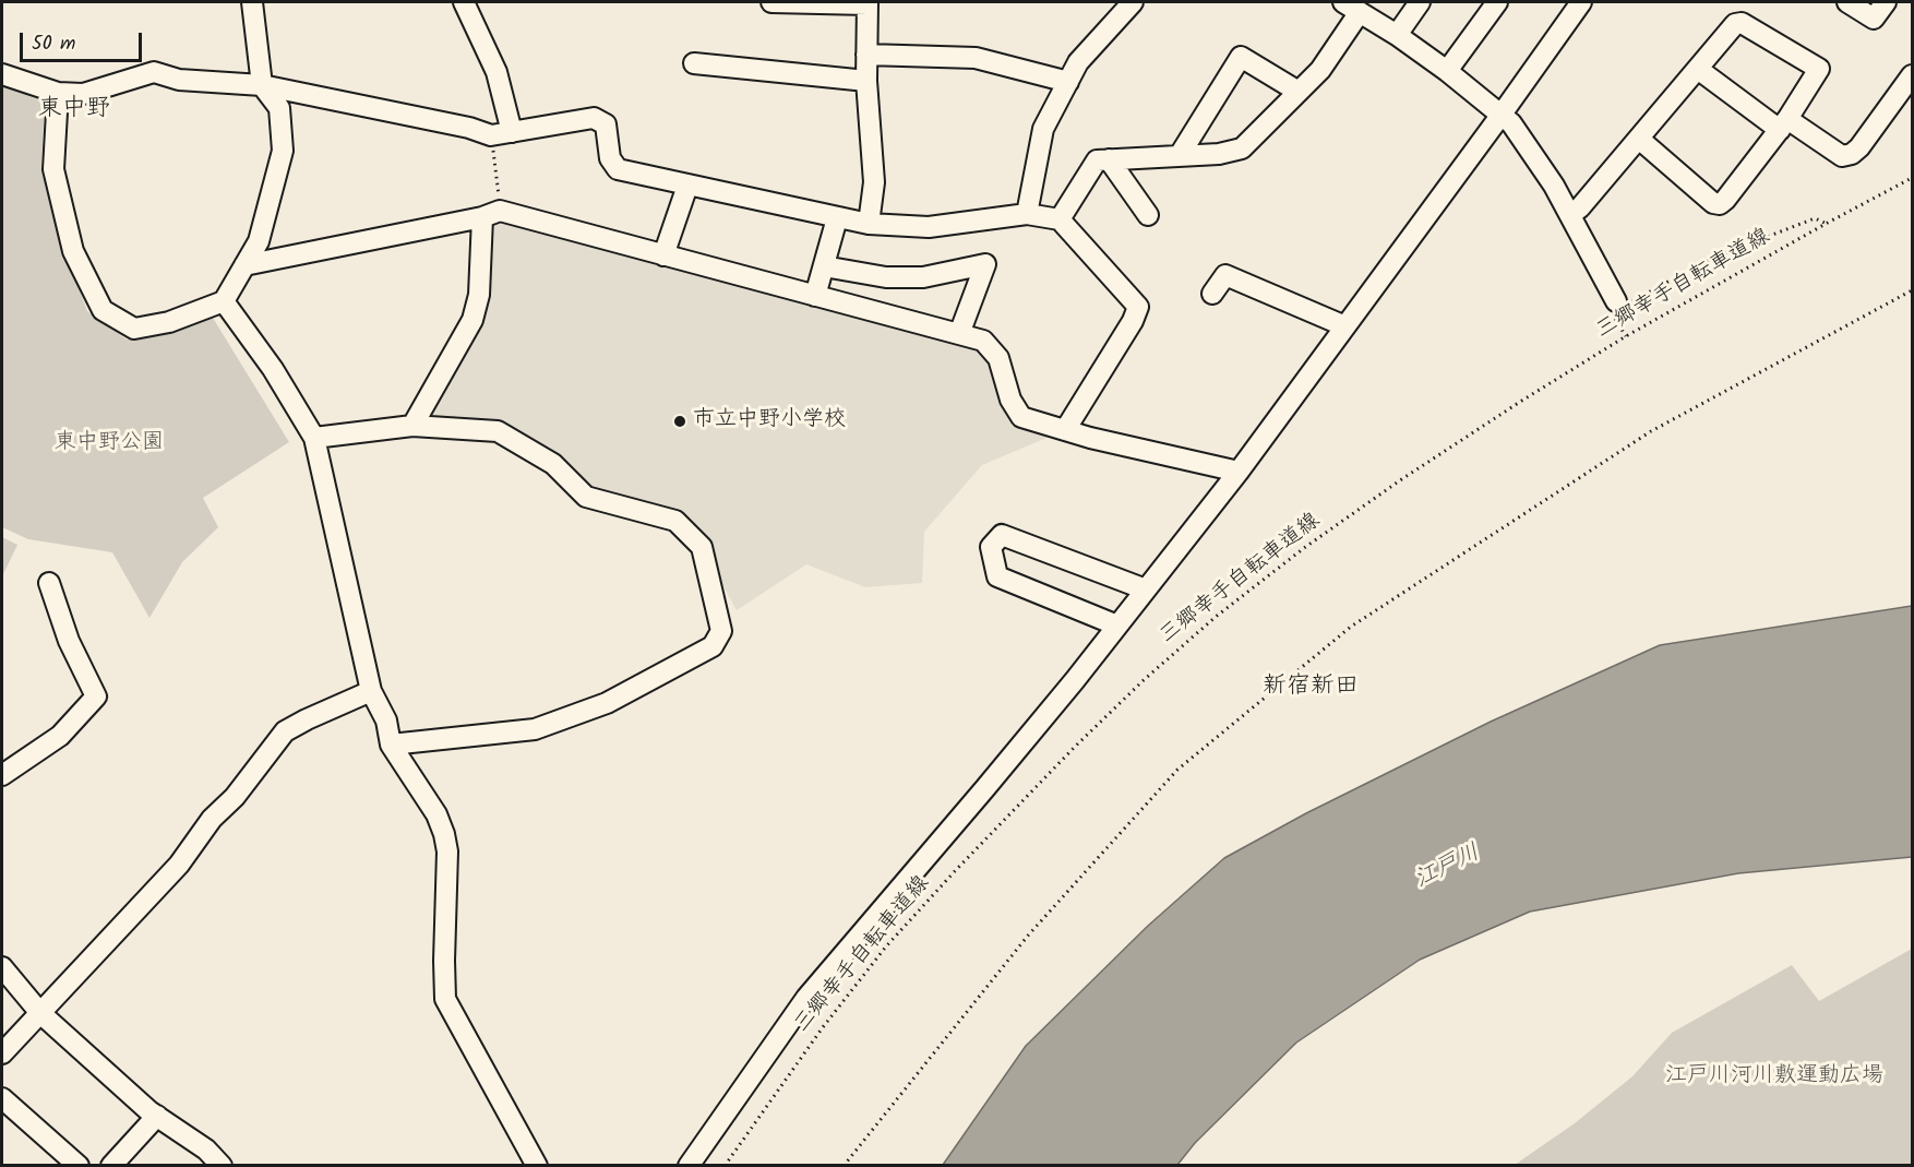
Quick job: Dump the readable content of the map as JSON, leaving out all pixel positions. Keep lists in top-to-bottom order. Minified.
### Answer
{"streets":{"path":["三郷幸手自転車道線"]},"districts":["東中野","新宿新田"],"water":["江戸川"],"parks":["東中野公園","江戸川河川敷運動広場"],"places":["市立中野小学校"],"scale_bar":"50 m"}
